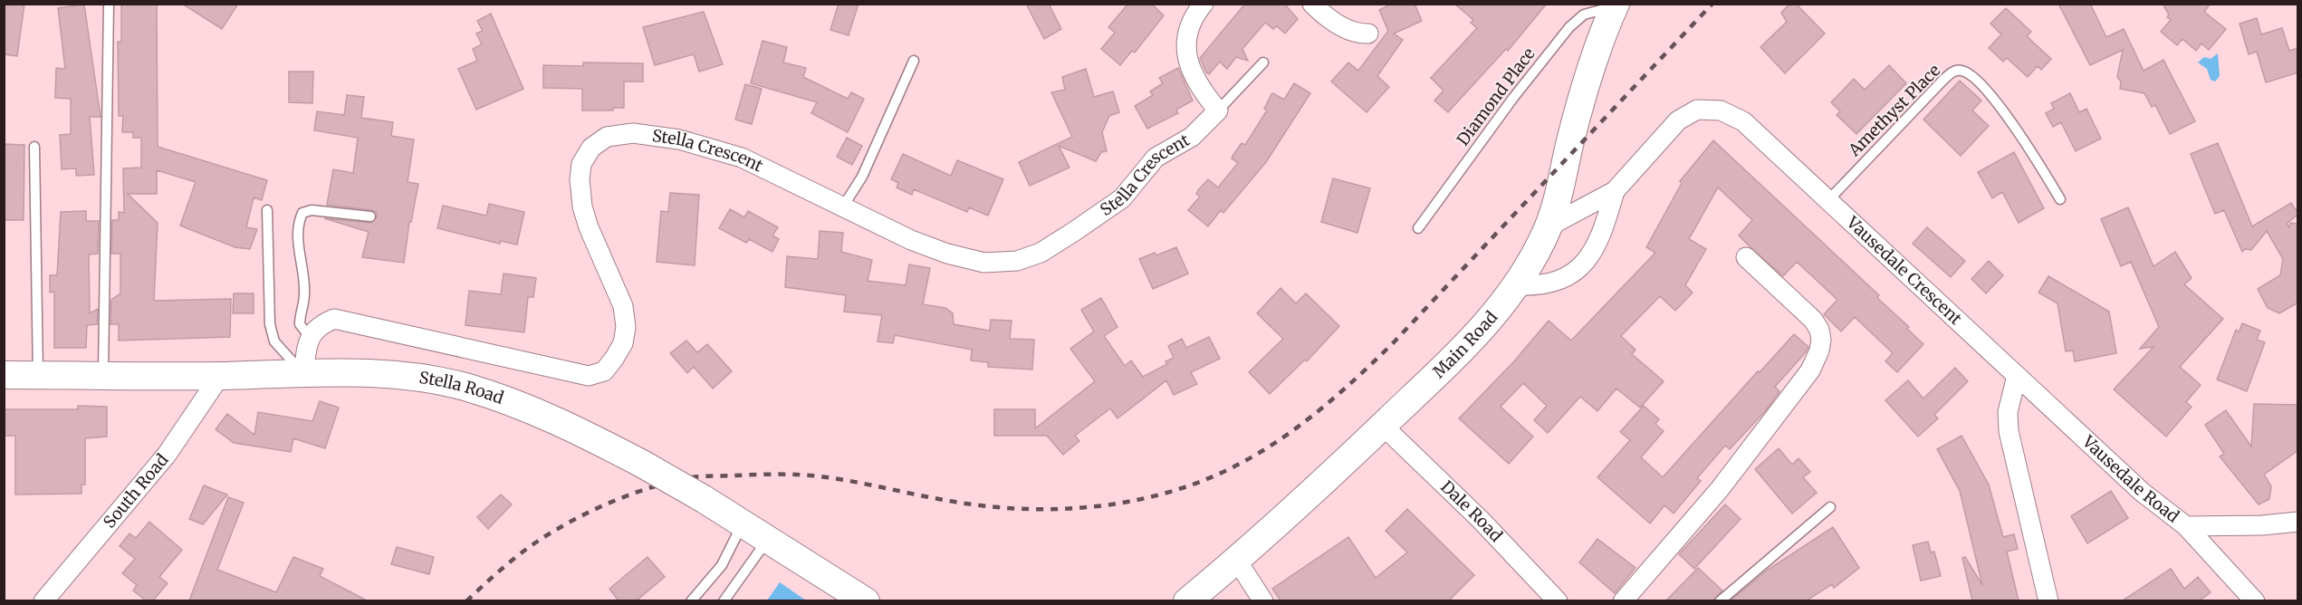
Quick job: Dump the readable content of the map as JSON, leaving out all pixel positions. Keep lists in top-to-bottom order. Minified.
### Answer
{"streets":{"main road":["Main Road","Stella Road"],"street":["Stella Crescent","Vausedale Crescent","Vausedale Road","South Road","Dale Road"],"lane":["Diamond Place","Amethyst Place"]},"crossings":[["Diamond Place","Main Road"],["Amethyst Place","Vausedale Crescent"],["Vausedale Crescent","Main Road"],["Vausedale Crescent","Vausedale Road"],["Main Road","Dale Road"],["Stella Road","South Road"]]}
